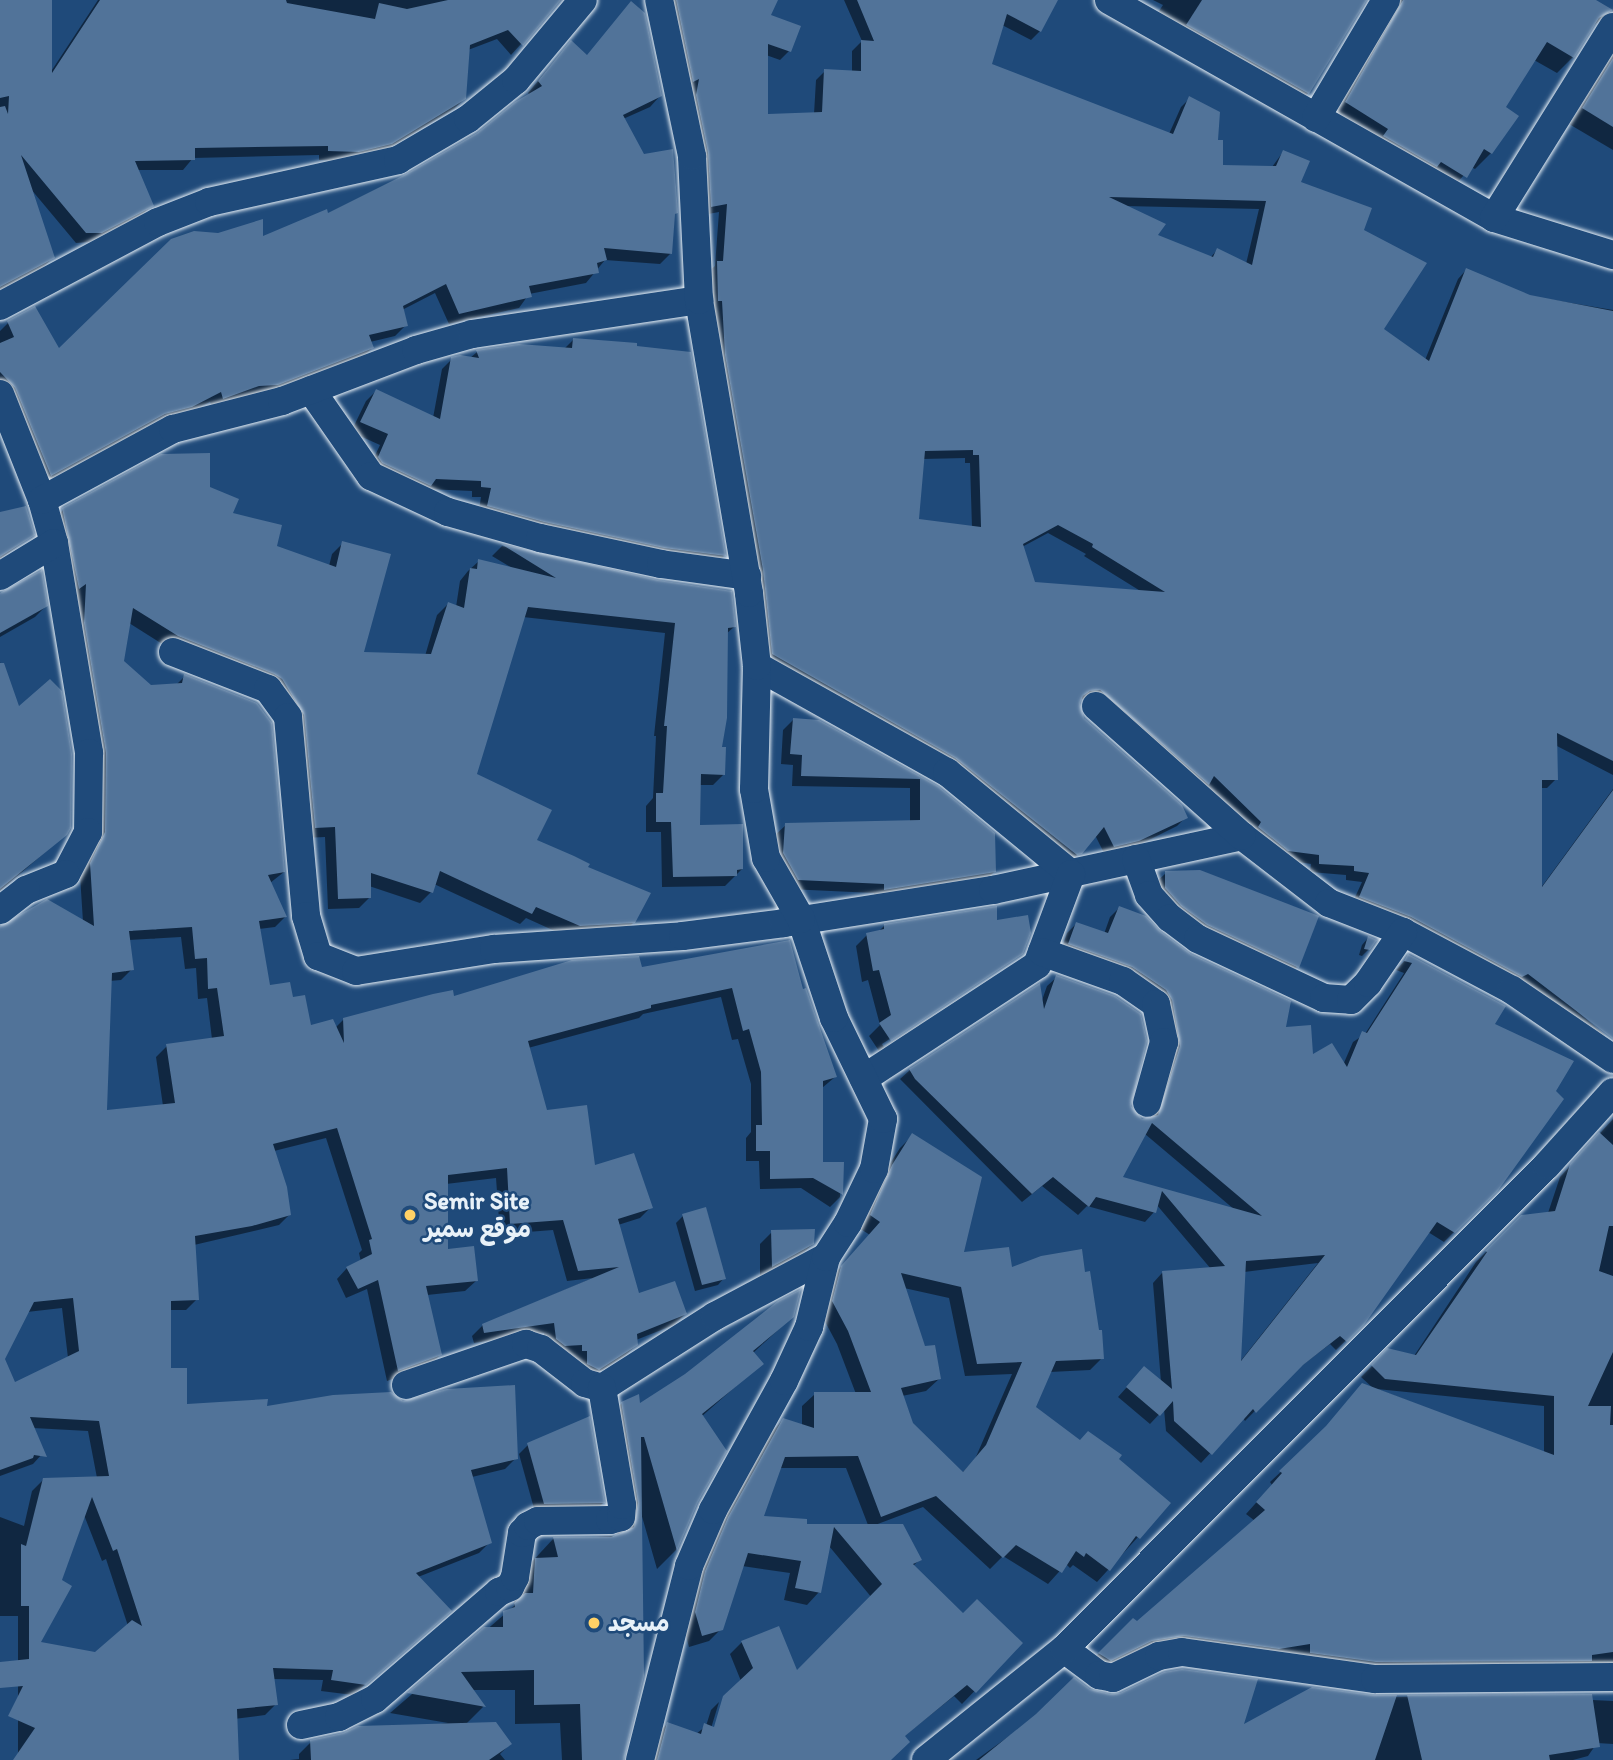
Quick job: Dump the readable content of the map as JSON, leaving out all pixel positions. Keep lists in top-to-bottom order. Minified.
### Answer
{"places":["Semir Site موقع سمير","مسجد"]}
